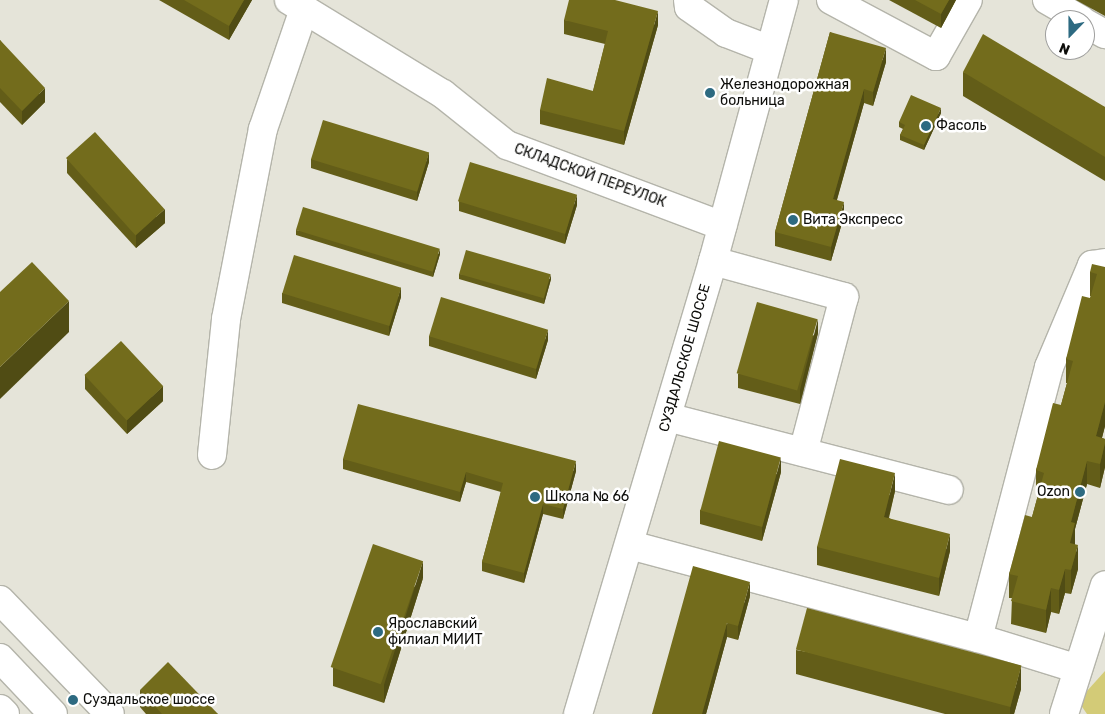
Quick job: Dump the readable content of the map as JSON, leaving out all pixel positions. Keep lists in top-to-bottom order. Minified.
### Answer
{"streets":{"street":["СКЛАДСКОЙ ПЕРЕУЛОК","СУЗДАЛЬСКОЕ ШОССЕ"]},"crossings":[["СКЛАДСКОЙ ПЕРЕУЛОК","СУЗДАЛЬСКОЕ ШОССЕ"]],"places":["Железнодорожная больница","Фасоль","Вита Экспресс","Ozon","Школа № 66","Ярославский филиал МИИТ","Суздальское шоссе"],"north":"bottom"}
